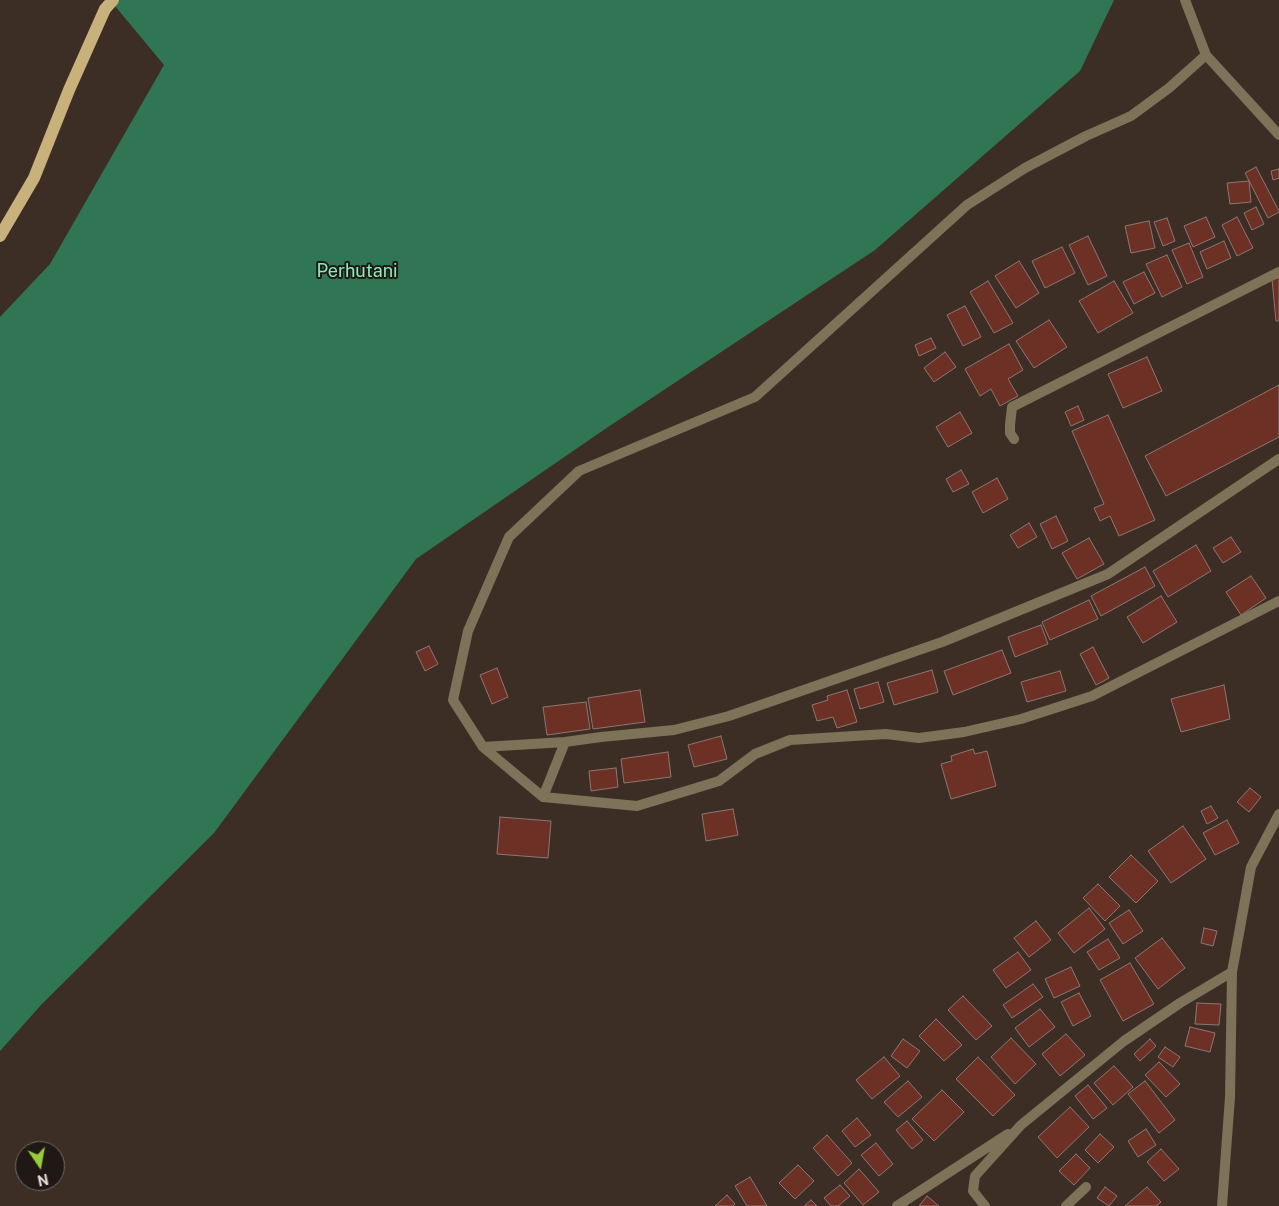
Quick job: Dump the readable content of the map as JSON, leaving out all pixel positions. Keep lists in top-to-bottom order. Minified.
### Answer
{"parks":["Perhutani"],"north":"bottom"}
